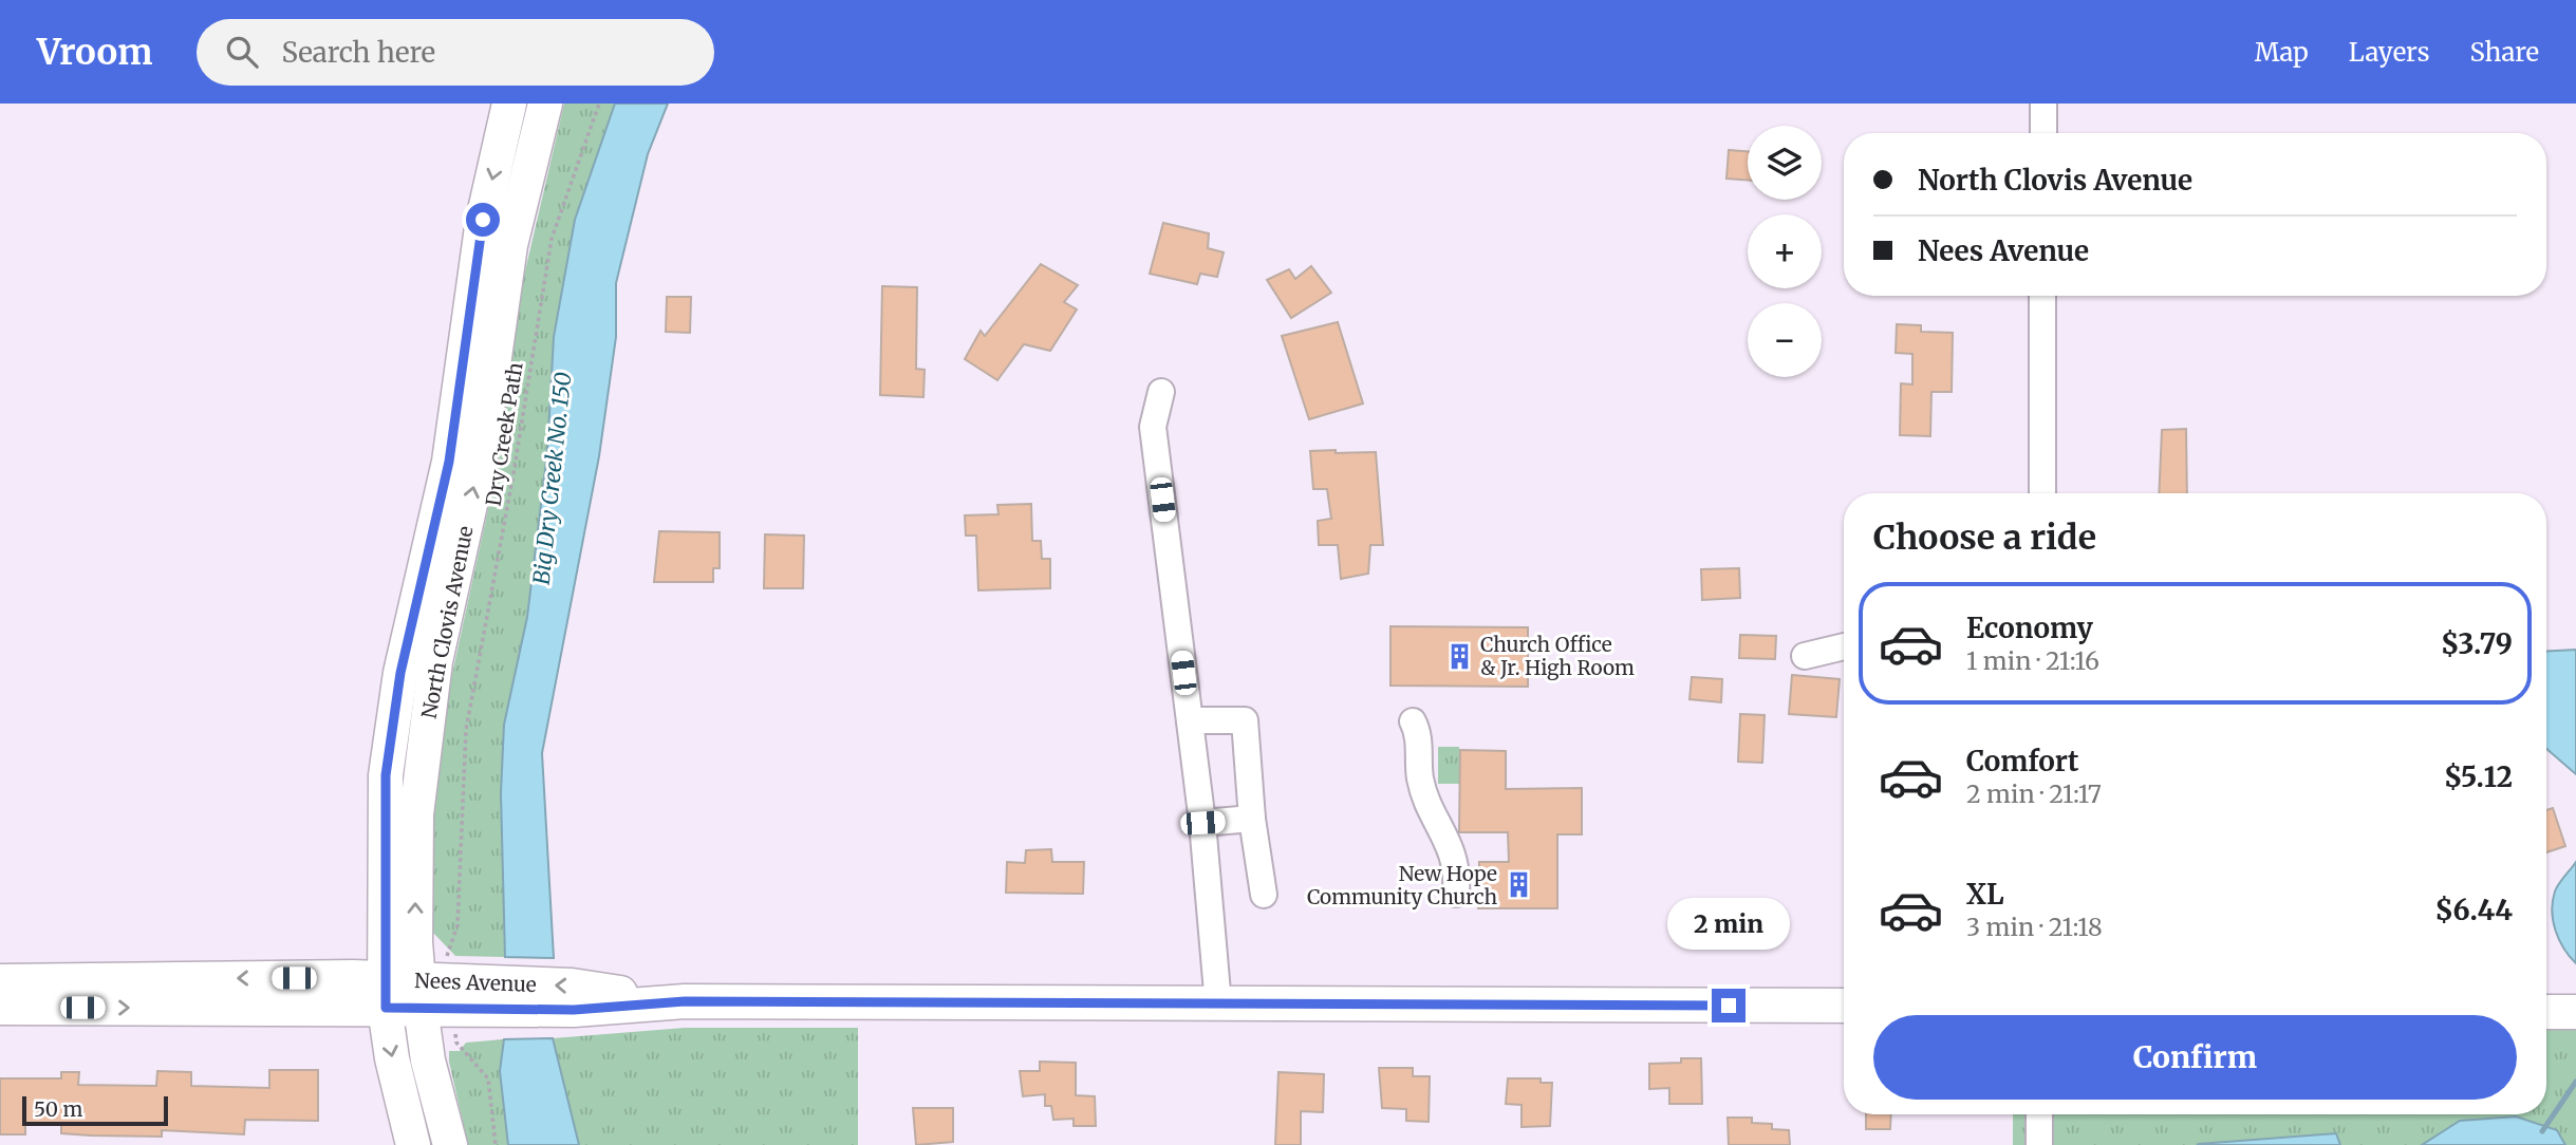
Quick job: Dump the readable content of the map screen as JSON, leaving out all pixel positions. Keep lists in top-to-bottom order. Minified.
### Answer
{"streets":{"main road":["North Clovis Avenue","Nees Avenue"],"path":["Dry Creek Path"]},"crossings":[["North Clovis Avenue","Nees Avenue"]],"water":["Big Dry Creek No. 150"],"places":{"building":["Church Office & Jr. High Room","New Hope Community Church"]},"scale_bar":"50 m","page":{"header":"Vroom","search":"Search here","nav":["Map","Layers","Share"],"map_buttons":["+","−"],"banner":["North Clovis Avenue","Nees Avenue"],"heading":"Choose a ride","list":[{"name":"Economy","note":"1 min · 21:16","value":"$3.79"},{"name":"Comfort","note":"2 min · 21:17","value":"$5.12"},{"name":"XL","note":"3 min · 21:18","value":"$6.44"}],"bubble":"2 min","buttons":"Confirm","scale":"50 m"}}
